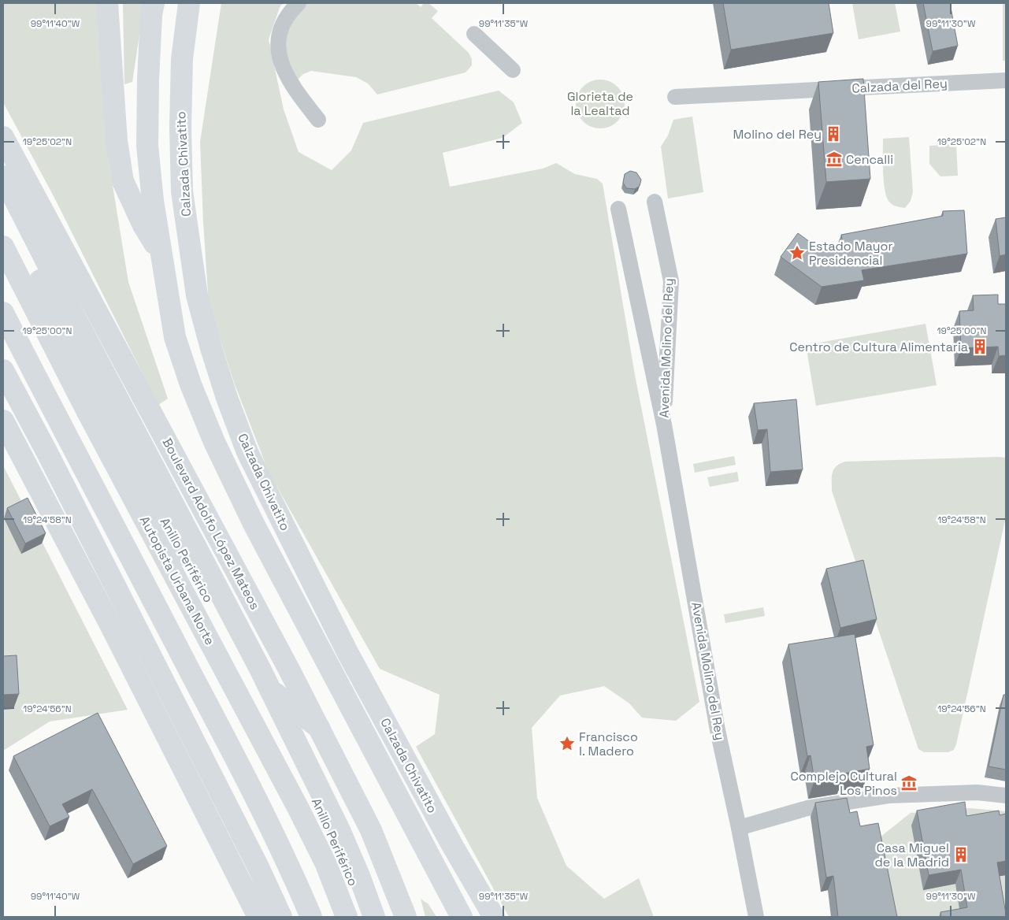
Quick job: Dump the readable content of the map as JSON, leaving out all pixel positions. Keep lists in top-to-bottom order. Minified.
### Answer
{"streets":{"main road":["Calzada Chivatito","Boulevard Adolfo López Mateos","Anillo Periférico","Autopista Urbana Norte"],"street":["Calzada del Rey","Avenida Molino del Rey"]},"parks":["Glorieta de la Lealtad"],"places":{"building":["Molino del Rey","Centro de Cultura Alimentaria","Casa Miguel de la Madrid"],"museum":["Cencalli","Complejo Cultural Los Pinos"],"place":["Estado Mayor Presidencial","Francisco I. Madero"]},"coordinates":["99°11'40\"W","99°11'35\"W","99°11'30\"W","19°25'02\"N","19°25'00\"N","19°24'58\"N","19°24'56\"N"]}
